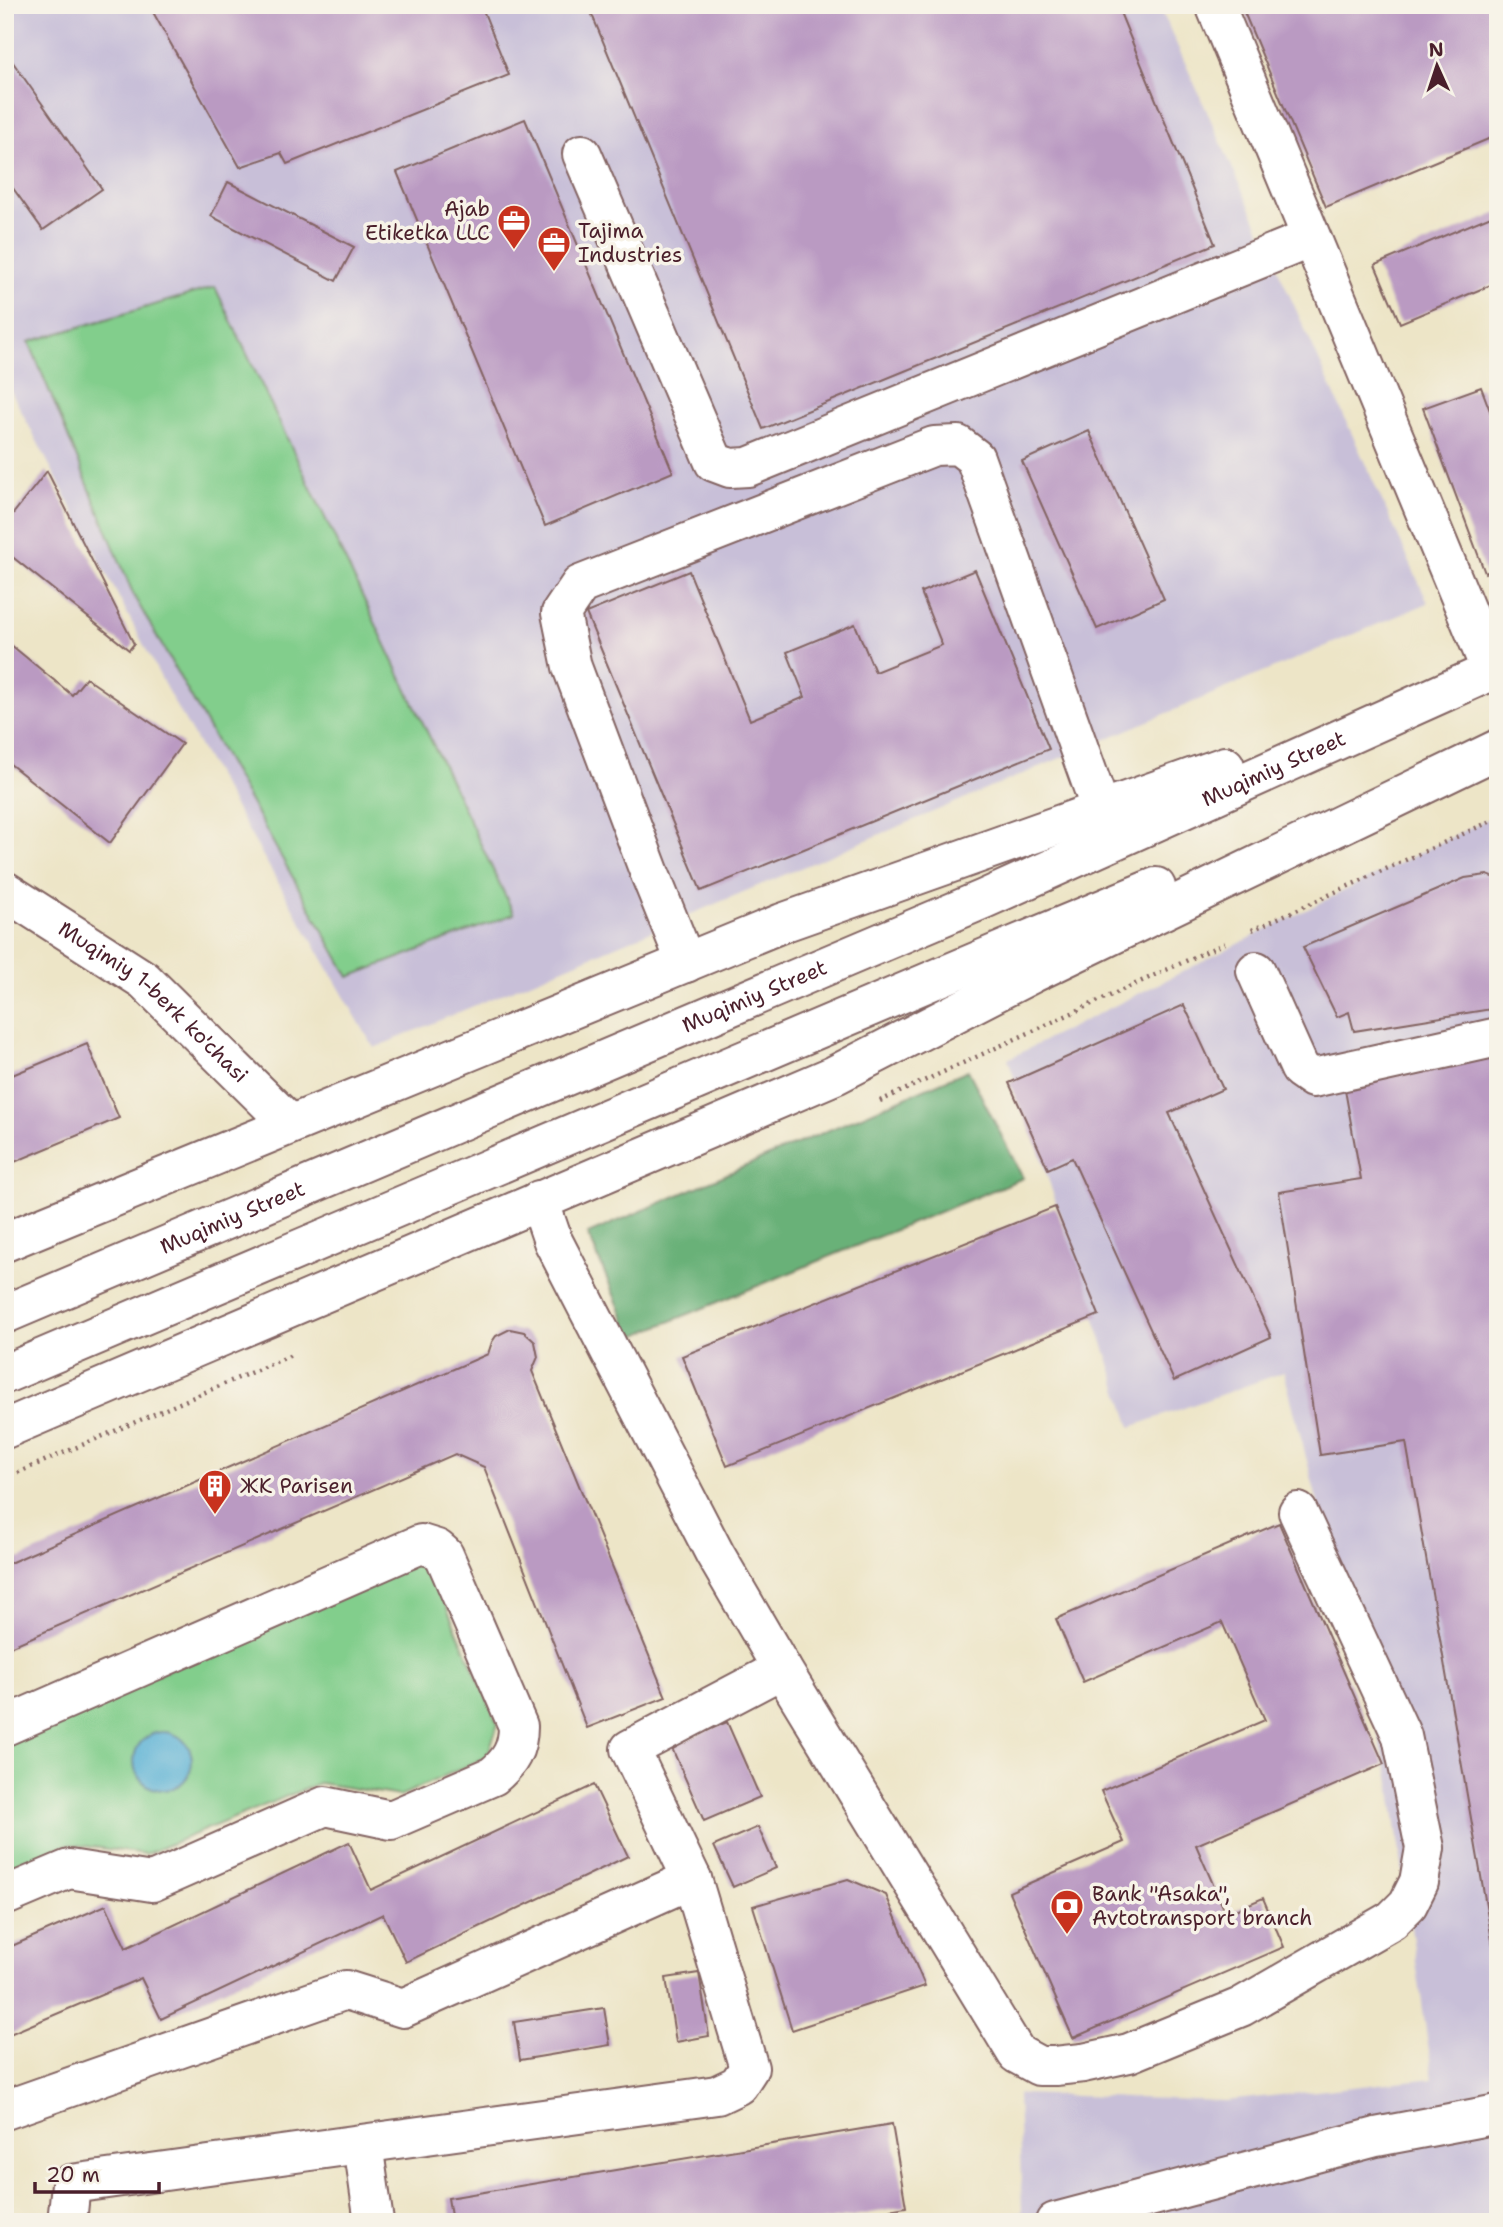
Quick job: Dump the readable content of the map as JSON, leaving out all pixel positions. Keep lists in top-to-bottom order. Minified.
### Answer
{"streets":{"main road":["Muqimiy Street","Muqimiy 1-berk ko'chasi"]},"places":{"office":["Ajab Etiketka LLC","Tajima Industries"],"building":["ЖК Parisen"],"bank":["Bank \"Asaka\", Avtotransport branch"]},"scale_bar":"20 m","north":"top"}
